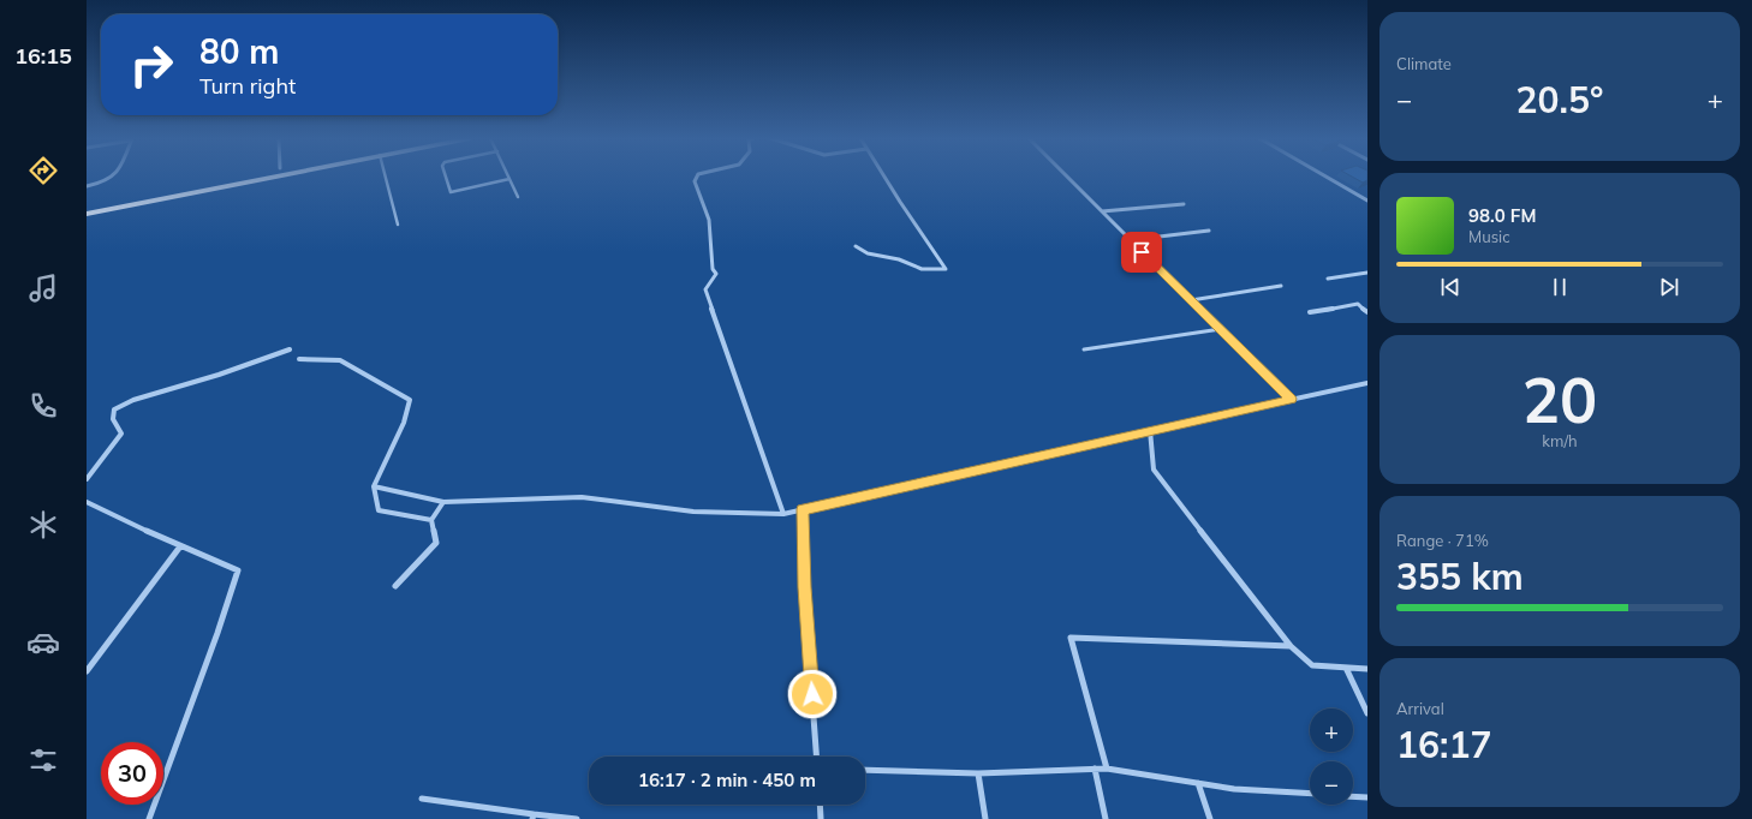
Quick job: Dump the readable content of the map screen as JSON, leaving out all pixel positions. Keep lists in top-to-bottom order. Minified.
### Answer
{"page":{"tabs":"16:15","tile":["Climate",["20","km/h"],["Range · 71%","355 km"],["Arrival","16:17"]],"turn":["80 m","Turn right"],"heat":["−","20.5°","+"],"song":["98.0 FM","Music"],"map_buttons":["+","−"],"limit":"30","trip":"16:17 · 2 min · 450 m"}}
